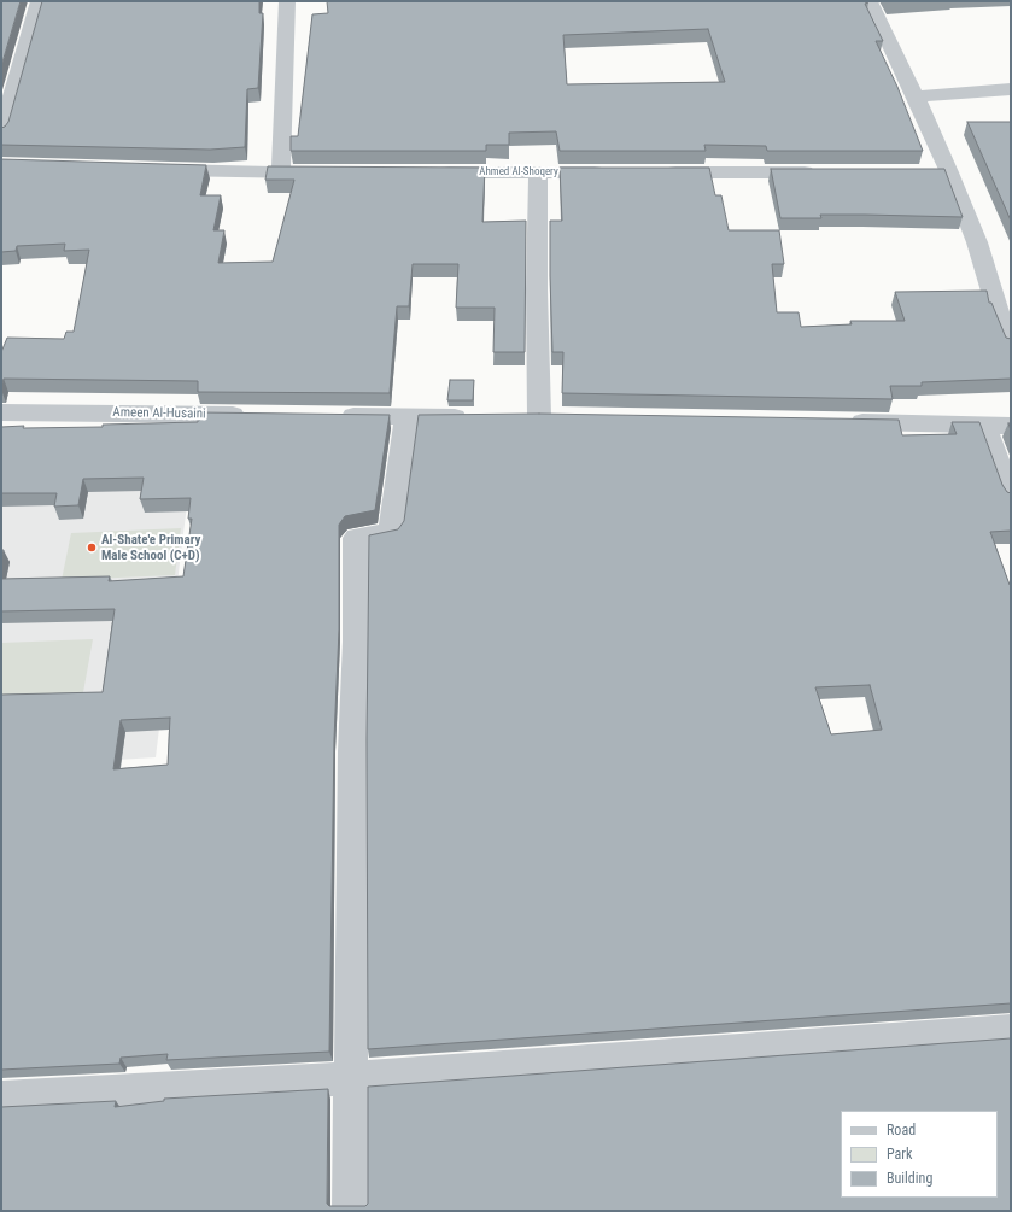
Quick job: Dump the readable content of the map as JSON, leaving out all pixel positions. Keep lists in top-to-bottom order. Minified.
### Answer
{"streets":{"street":["Ahmed Al-Shoqery","Ameen Al-Husaini"]},"places":["Al-Shate'e Primary Male School (C+D)"],"legend":["Road","Park","Building"]}
